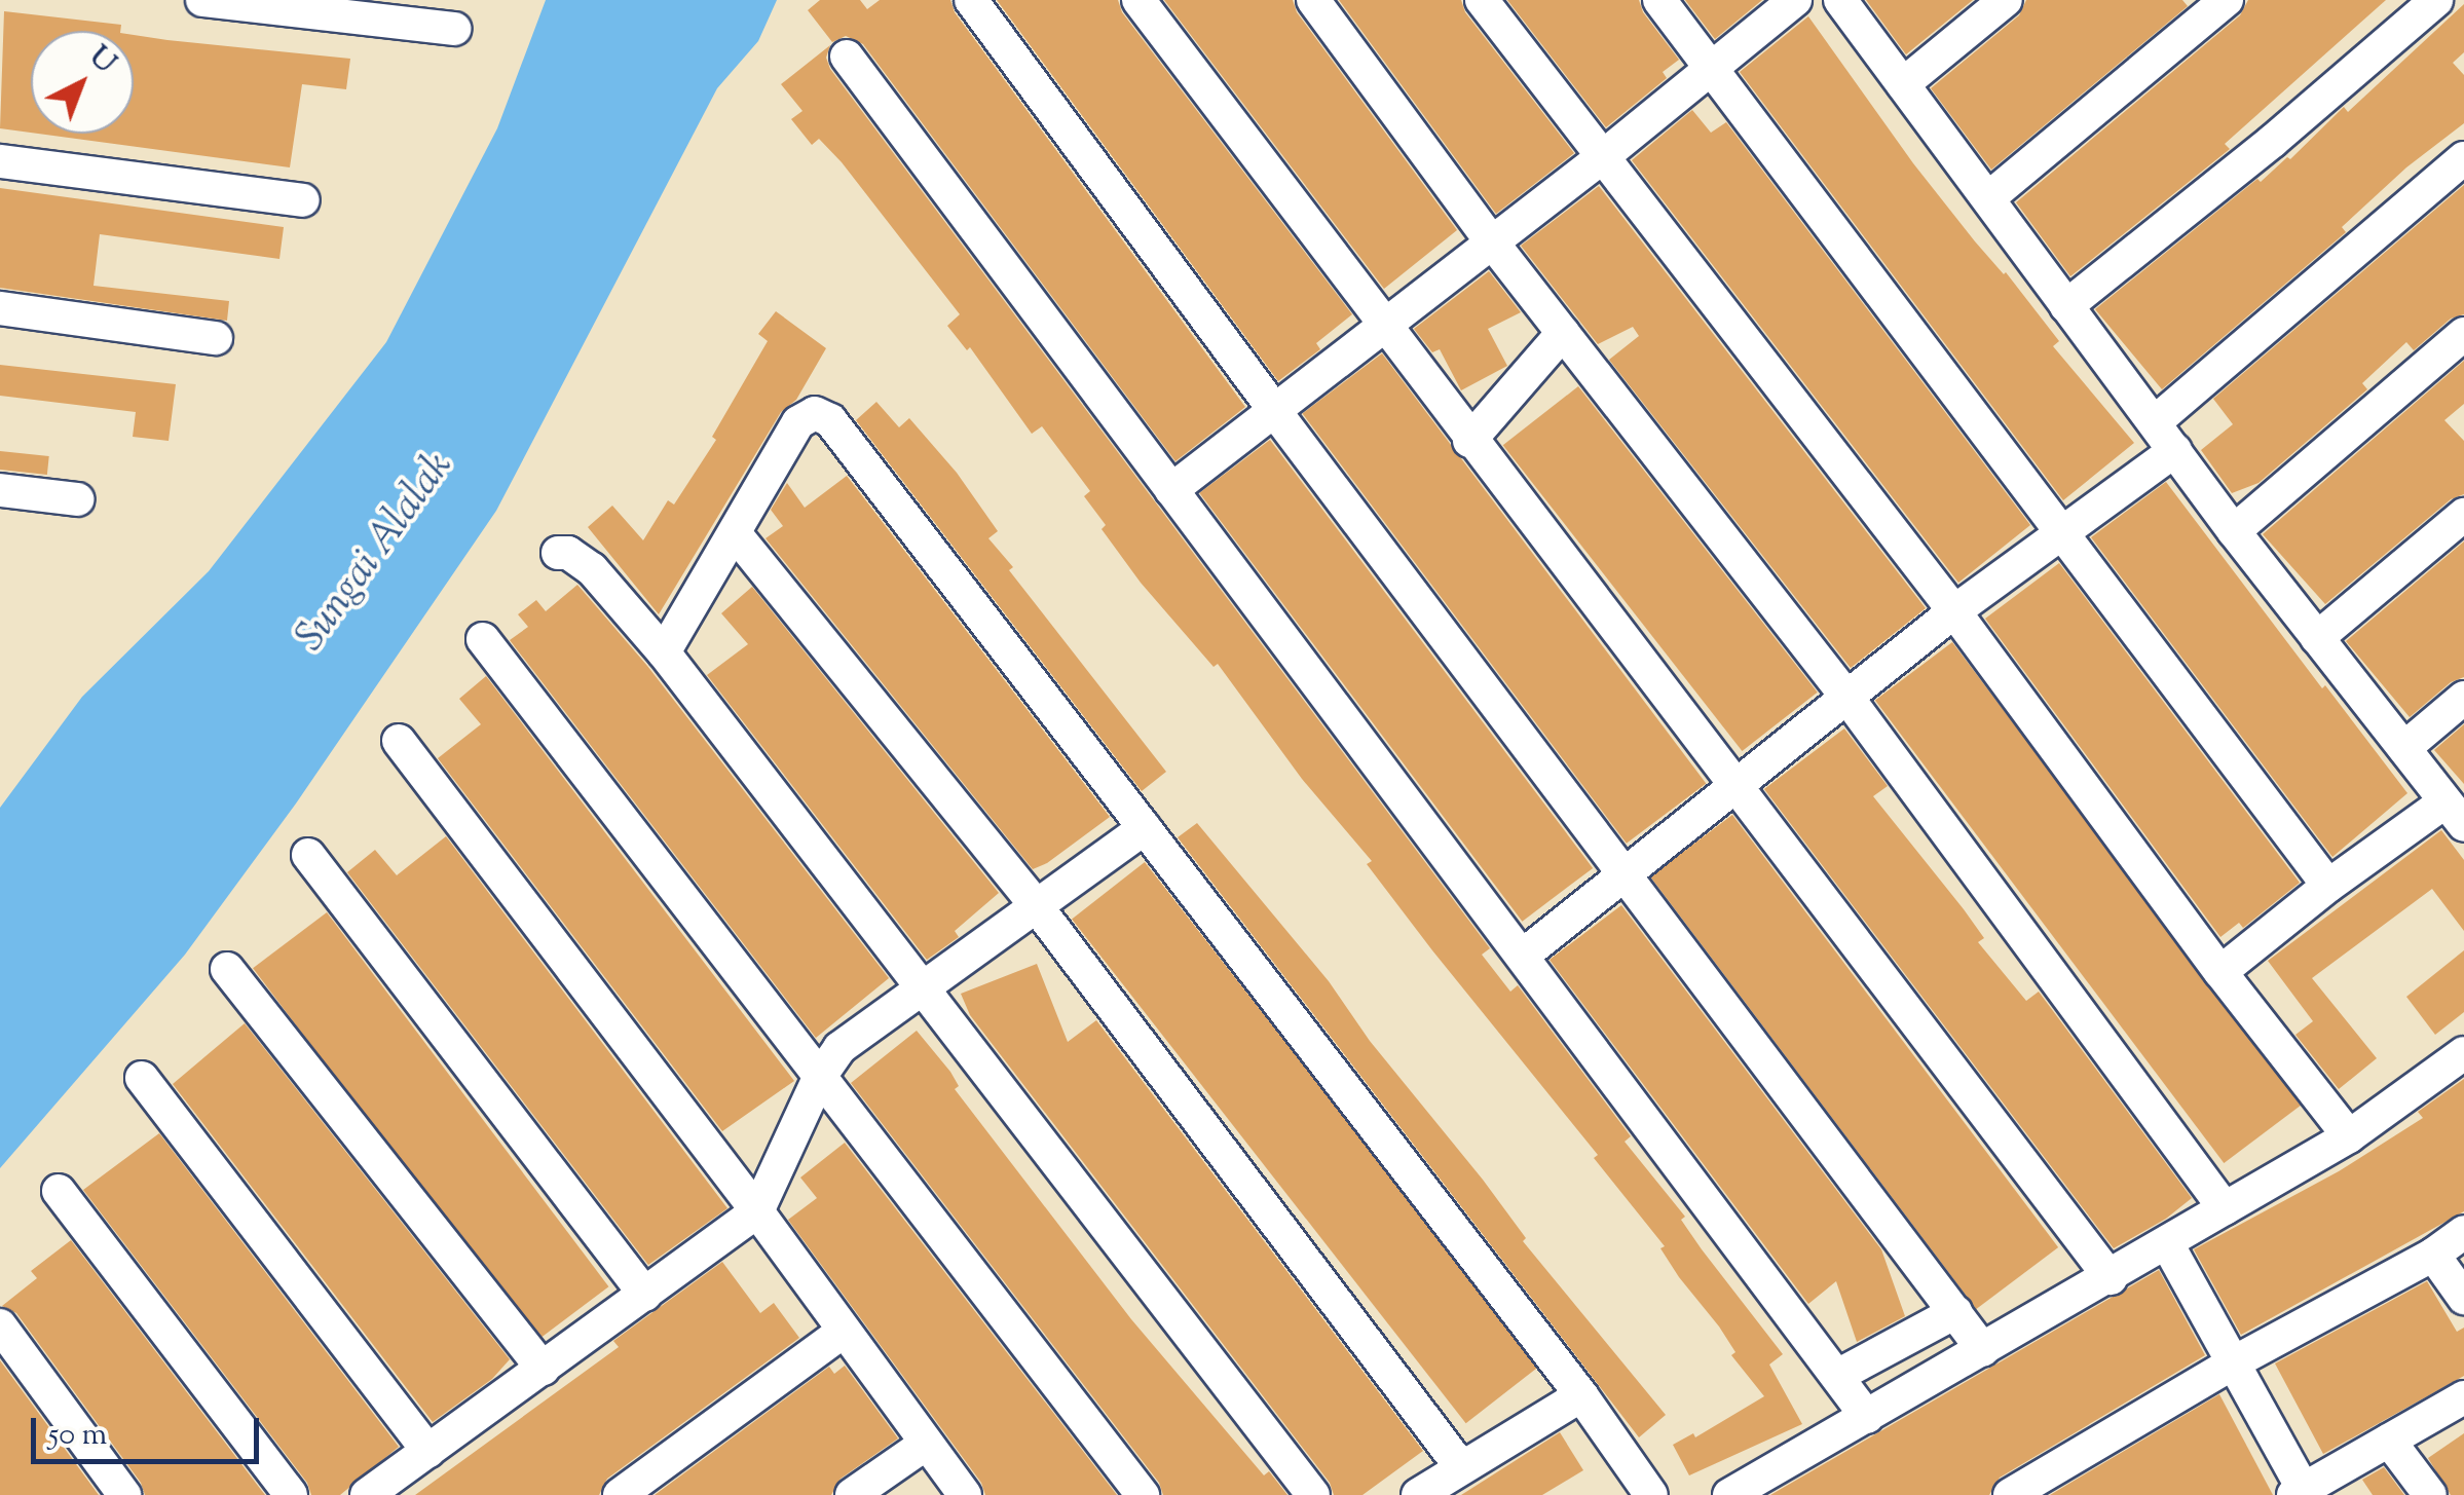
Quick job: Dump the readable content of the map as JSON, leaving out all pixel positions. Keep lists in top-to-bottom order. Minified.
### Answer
{"water":["Sungai Alalak"],"scale_bar":"50 m","north":"top right"}
